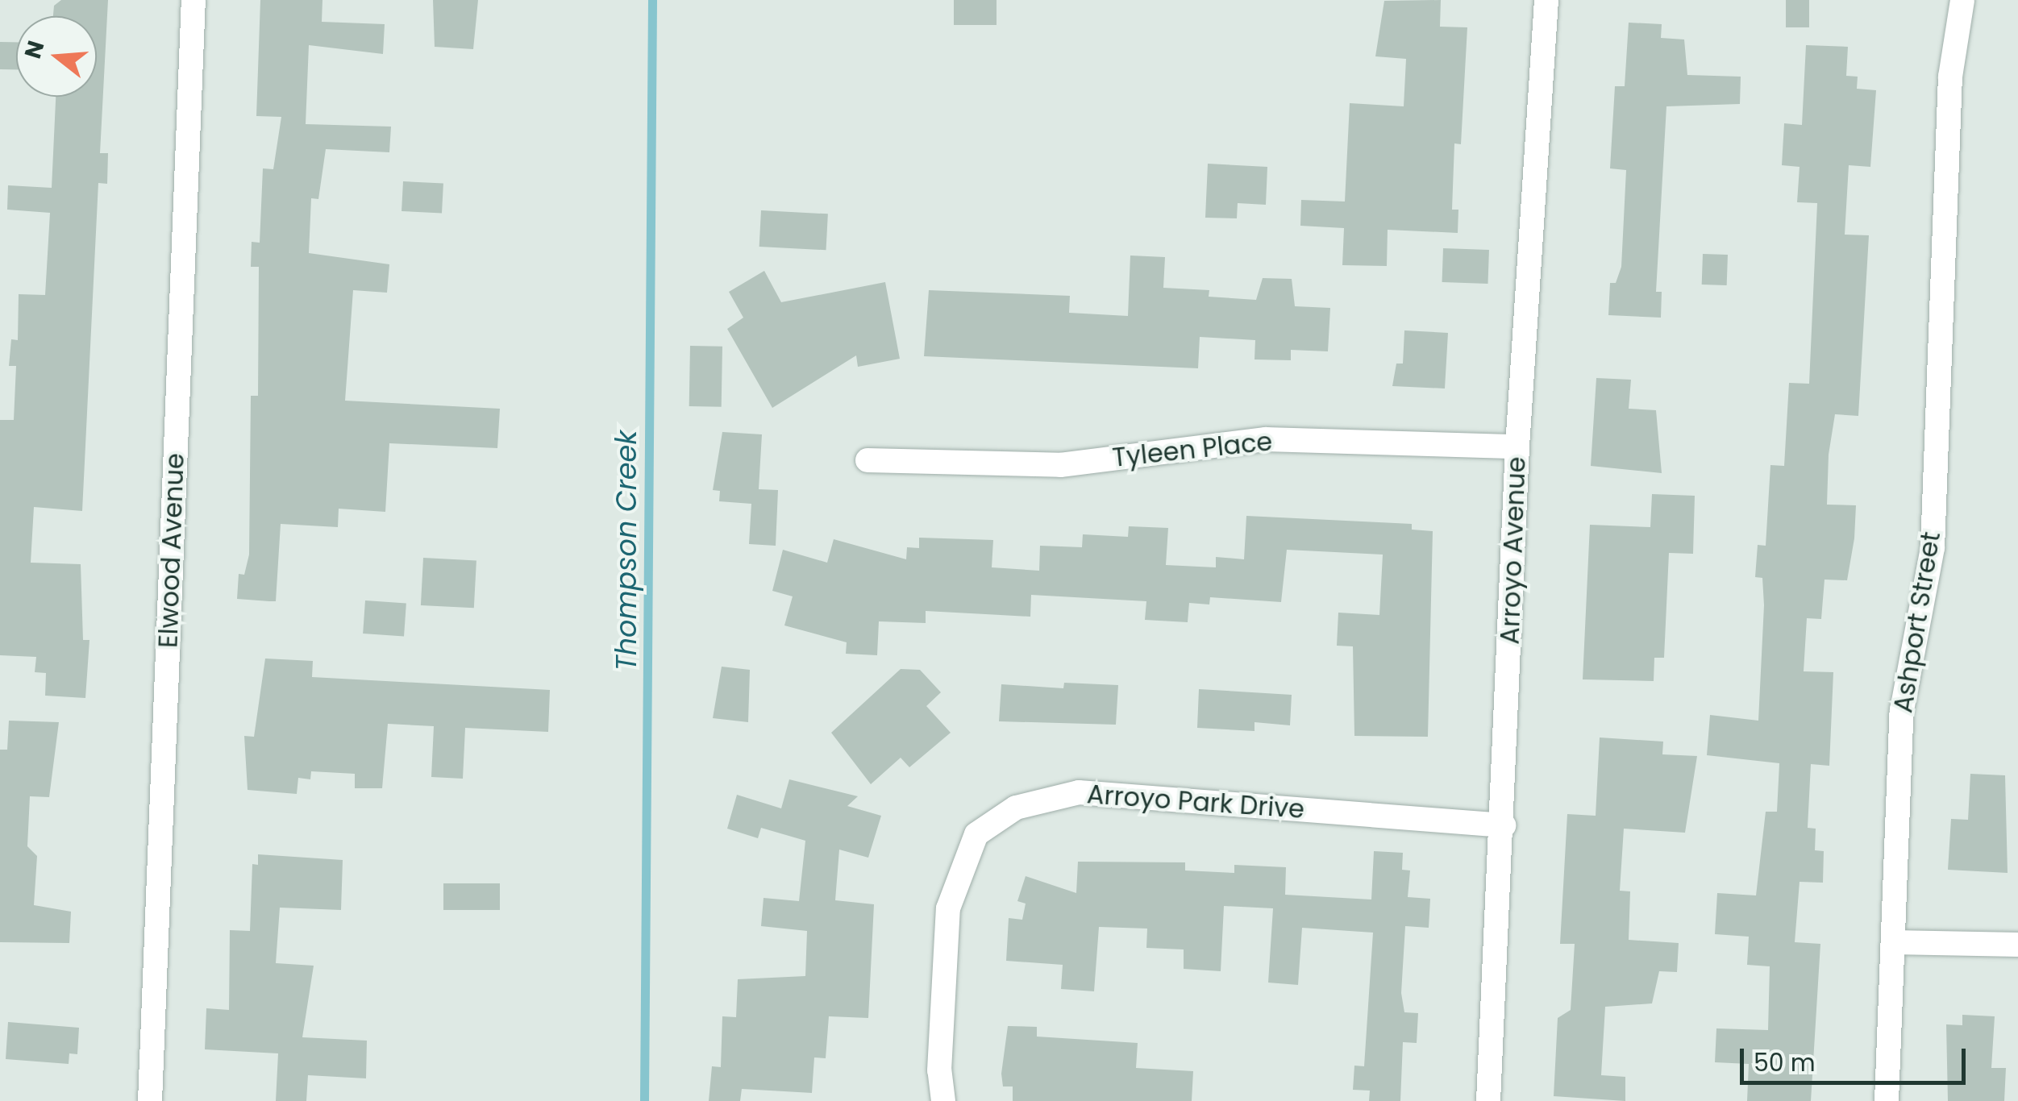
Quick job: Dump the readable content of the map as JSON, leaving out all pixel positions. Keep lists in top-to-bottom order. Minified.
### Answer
{"streets":{"street":["Tyleen Place","Elwood Avenue","Arroyo Avenue","Ashport Street","Arroyo Park Drive"]},"crossings":[["Tyleen Place","Arroyo Avenue"],["Arroyo Avenue","Arroyo Park Drive"]],"water":["Thompson Creek"],"scale_bar":"50 m","north":"left"}
